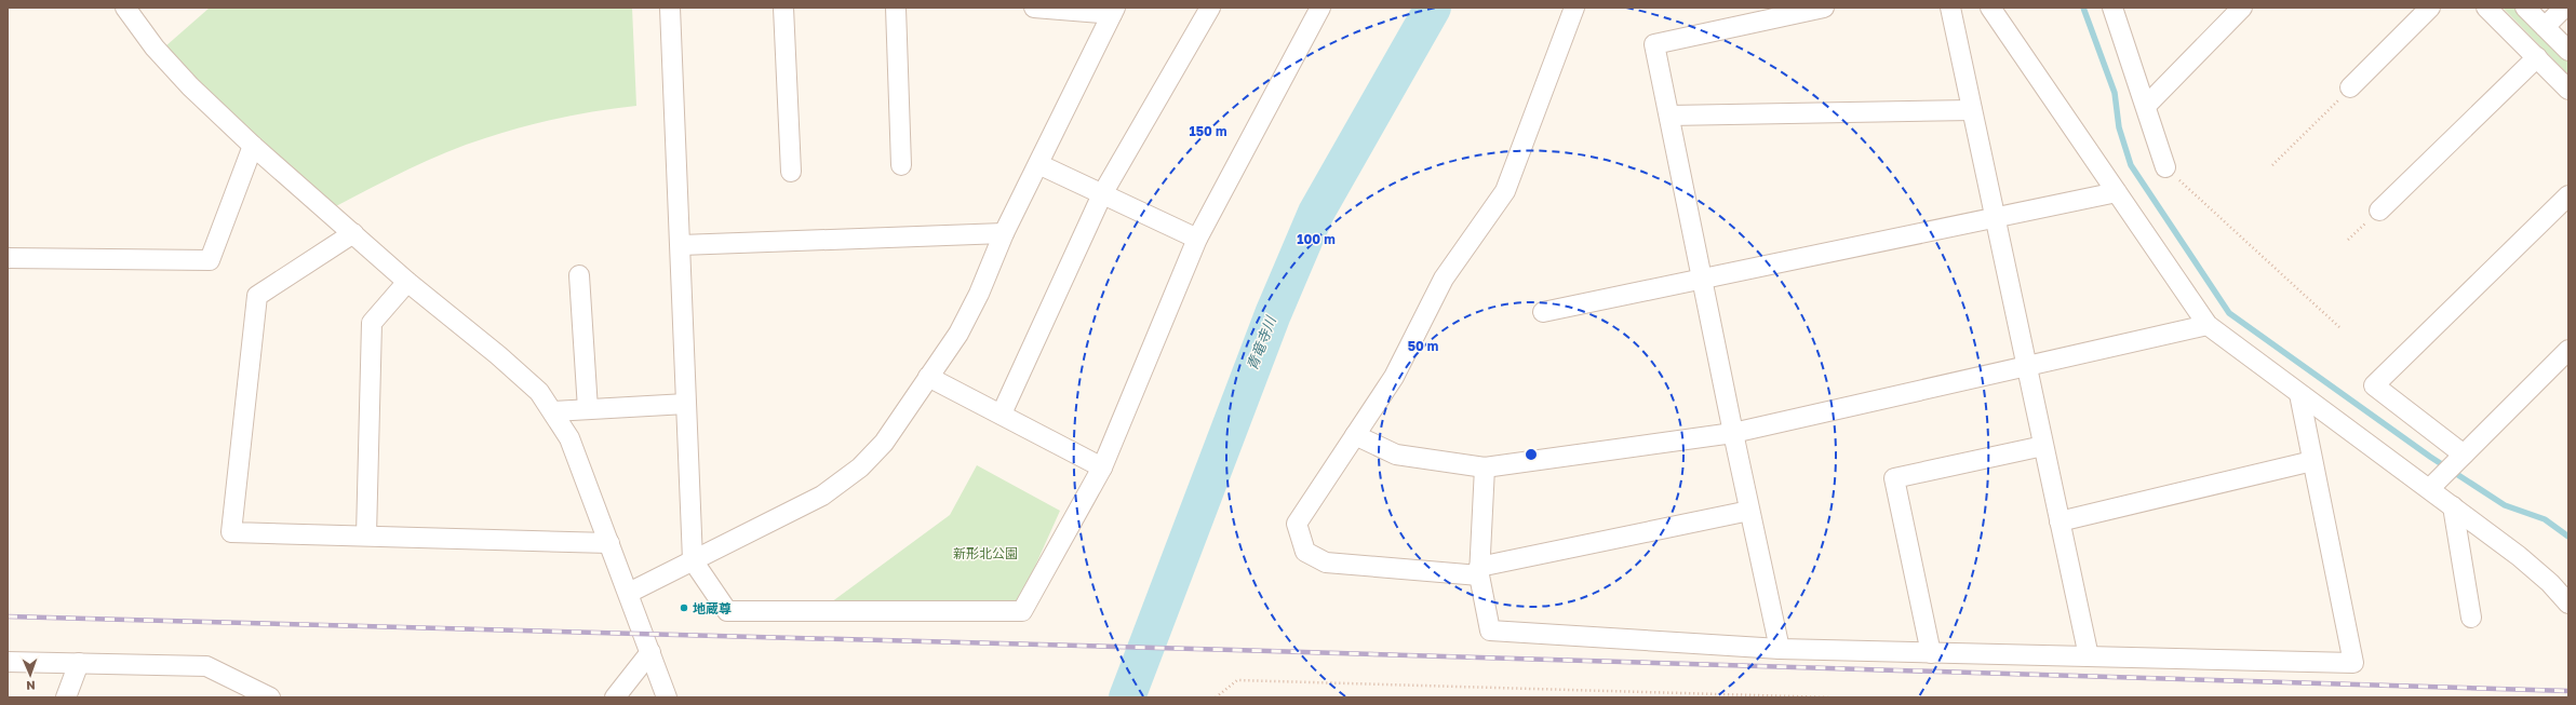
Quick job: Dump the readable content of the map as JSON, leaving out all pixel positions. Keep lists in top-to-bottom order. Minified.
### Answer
{"water":["青竜寺川"],"parks":["新形北公園"],"places":["地蔵尊"],"north":"bottom","rings":["150 m","100 m","50 m"]}
